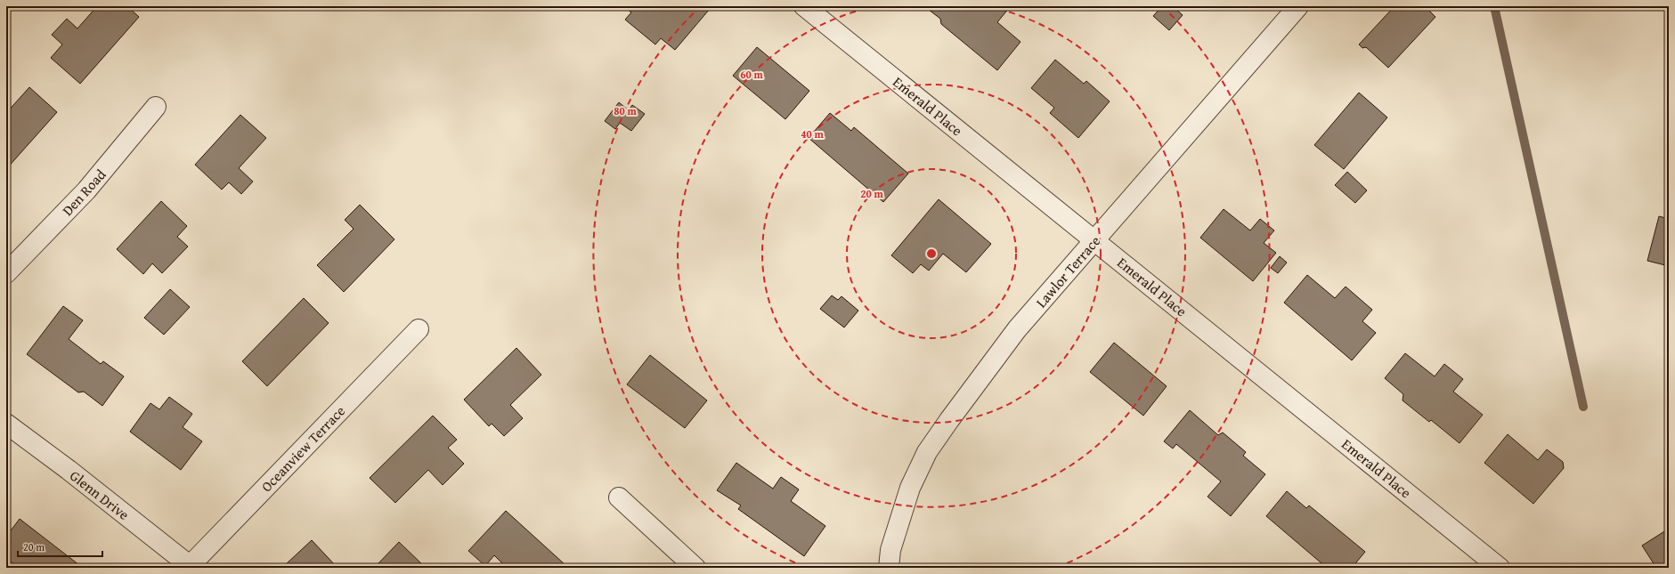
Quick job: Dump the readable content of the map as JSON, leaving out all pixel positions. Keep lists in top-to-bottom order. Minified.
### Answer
{"streets":{"street":["Emerald Place","Den Road","Lawlor Terrace","Oceanview Terrace","Glenn Drive"]},"crossings":[["Emerald Place","Lawlor Terrace"],["Oceanview Terrace","Glenn Drive"]],"scale_bar":"20 m","rings":["60 m","80 m","40 m","20 m"]}
